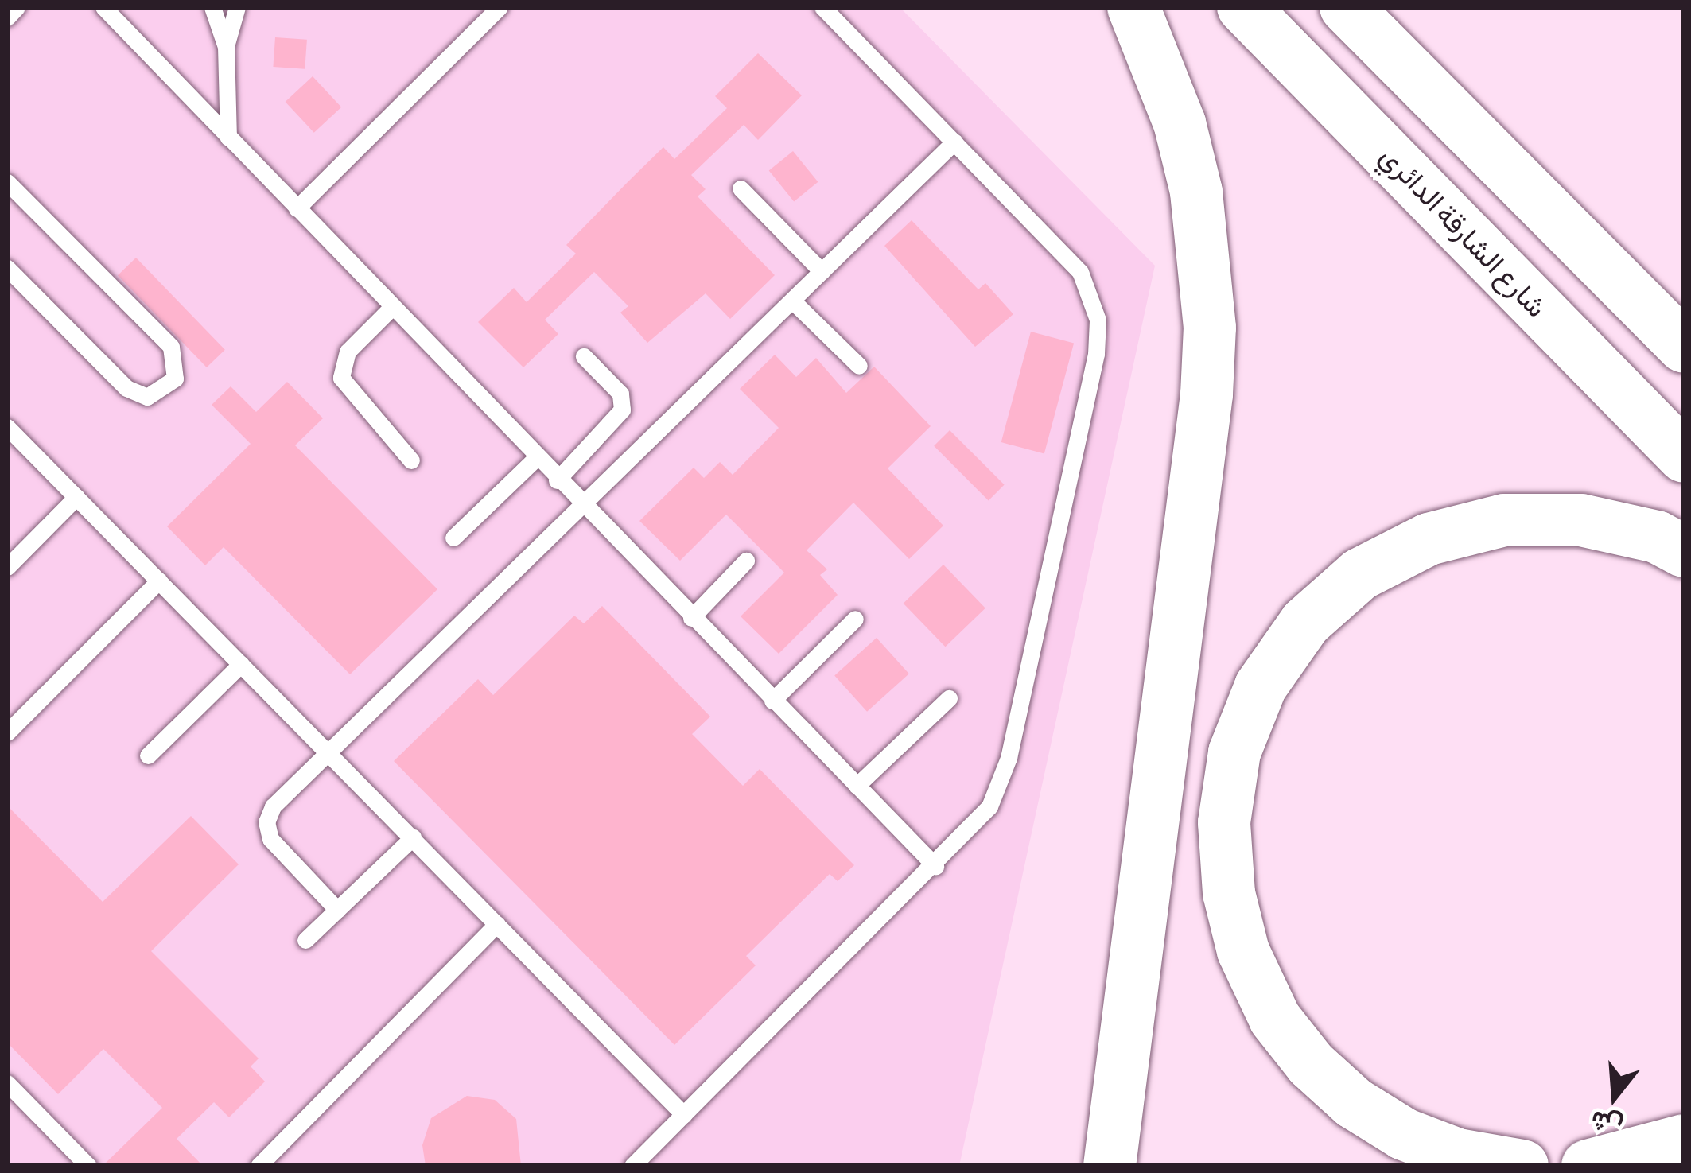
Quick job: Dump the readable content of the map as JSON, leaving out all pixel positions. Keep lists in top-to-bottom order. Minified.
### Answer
{"streets":{"highway":["شارع الشارقة الدائري"]},"north":"bottom"}
